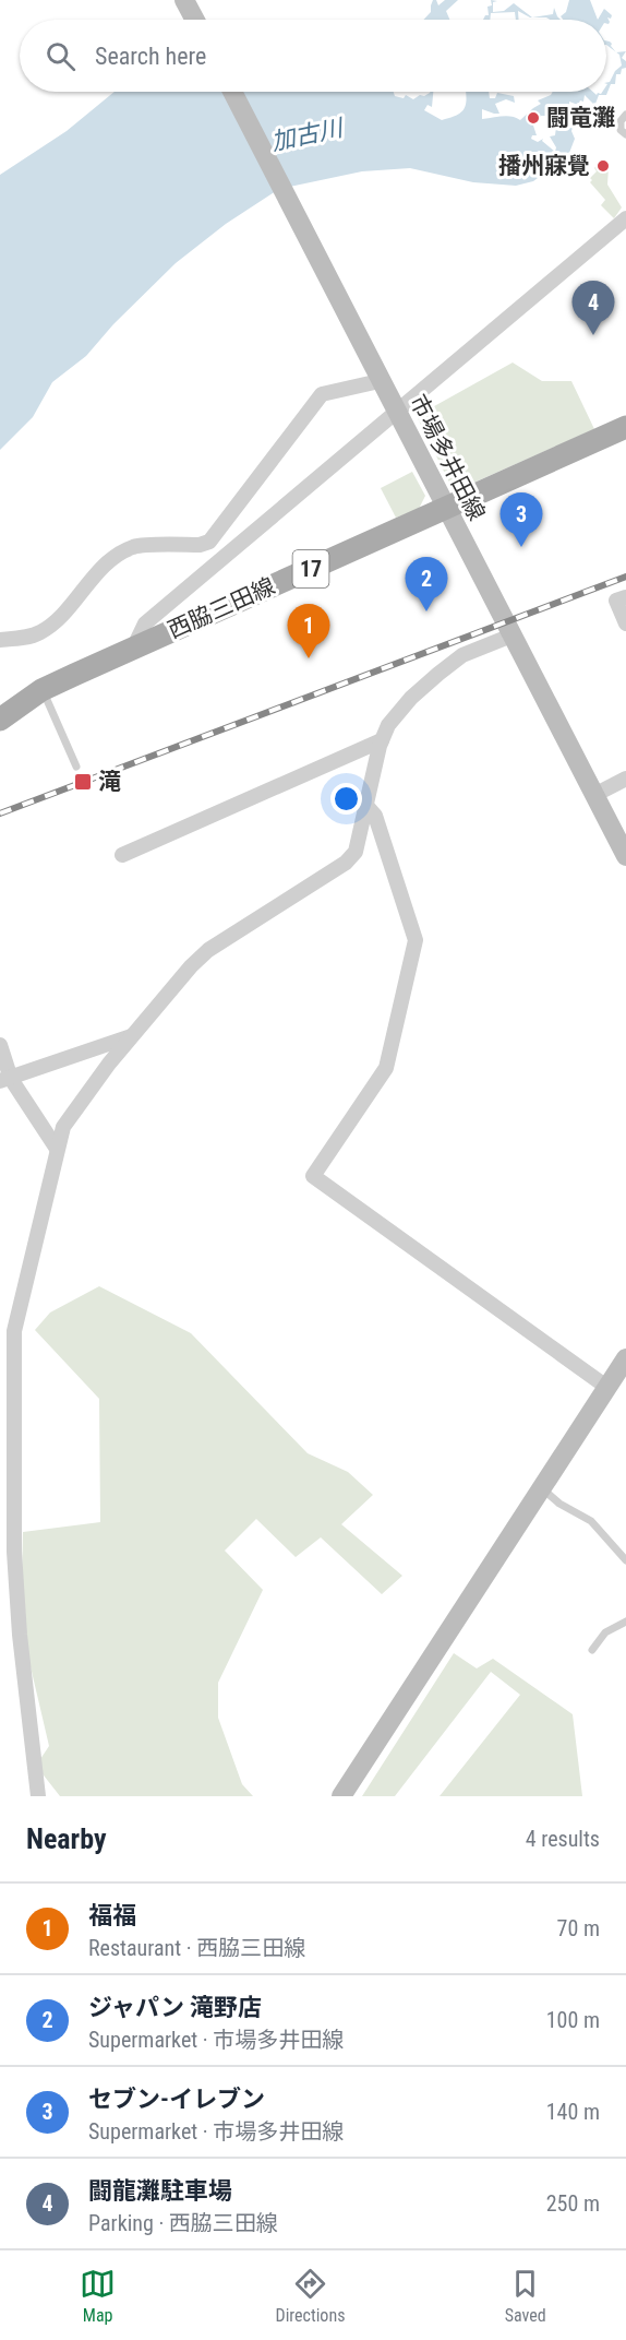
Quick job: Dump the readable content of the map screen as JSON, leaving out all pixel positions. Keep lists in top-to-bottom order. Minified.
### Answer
{"streets":{"main road":["市場多井田線","17","西脇三田線"]},"crossings":[["市場多井田線","西脇三田線"]],"water":["加古川"],"places":{"other":["闘竜灘","播州寐覺"],"transit":["滝"]},"page":{"search":"Search here","pins":["4","3","2","1"],"heading":["Nearby","4 results"],"list":[{"mark":"1","name":"福福","note":"Restaurant · 西脇三田線","value":"70 m"},{"mark":"2","name":"ジャパン 滝野店","note":"Supermarket · 市場多井田線","value":"100 m"},{"mark":"3","name":"セブン-イレブン","note":"Supermarket · 市場多井田線","value":"140 m"},{"mark":"4","name":"闘龍灘駐車場","note":"Parking · 西脇三田線","value":"250 m"}],"nav":["Map","Directions","Saved"]}}
